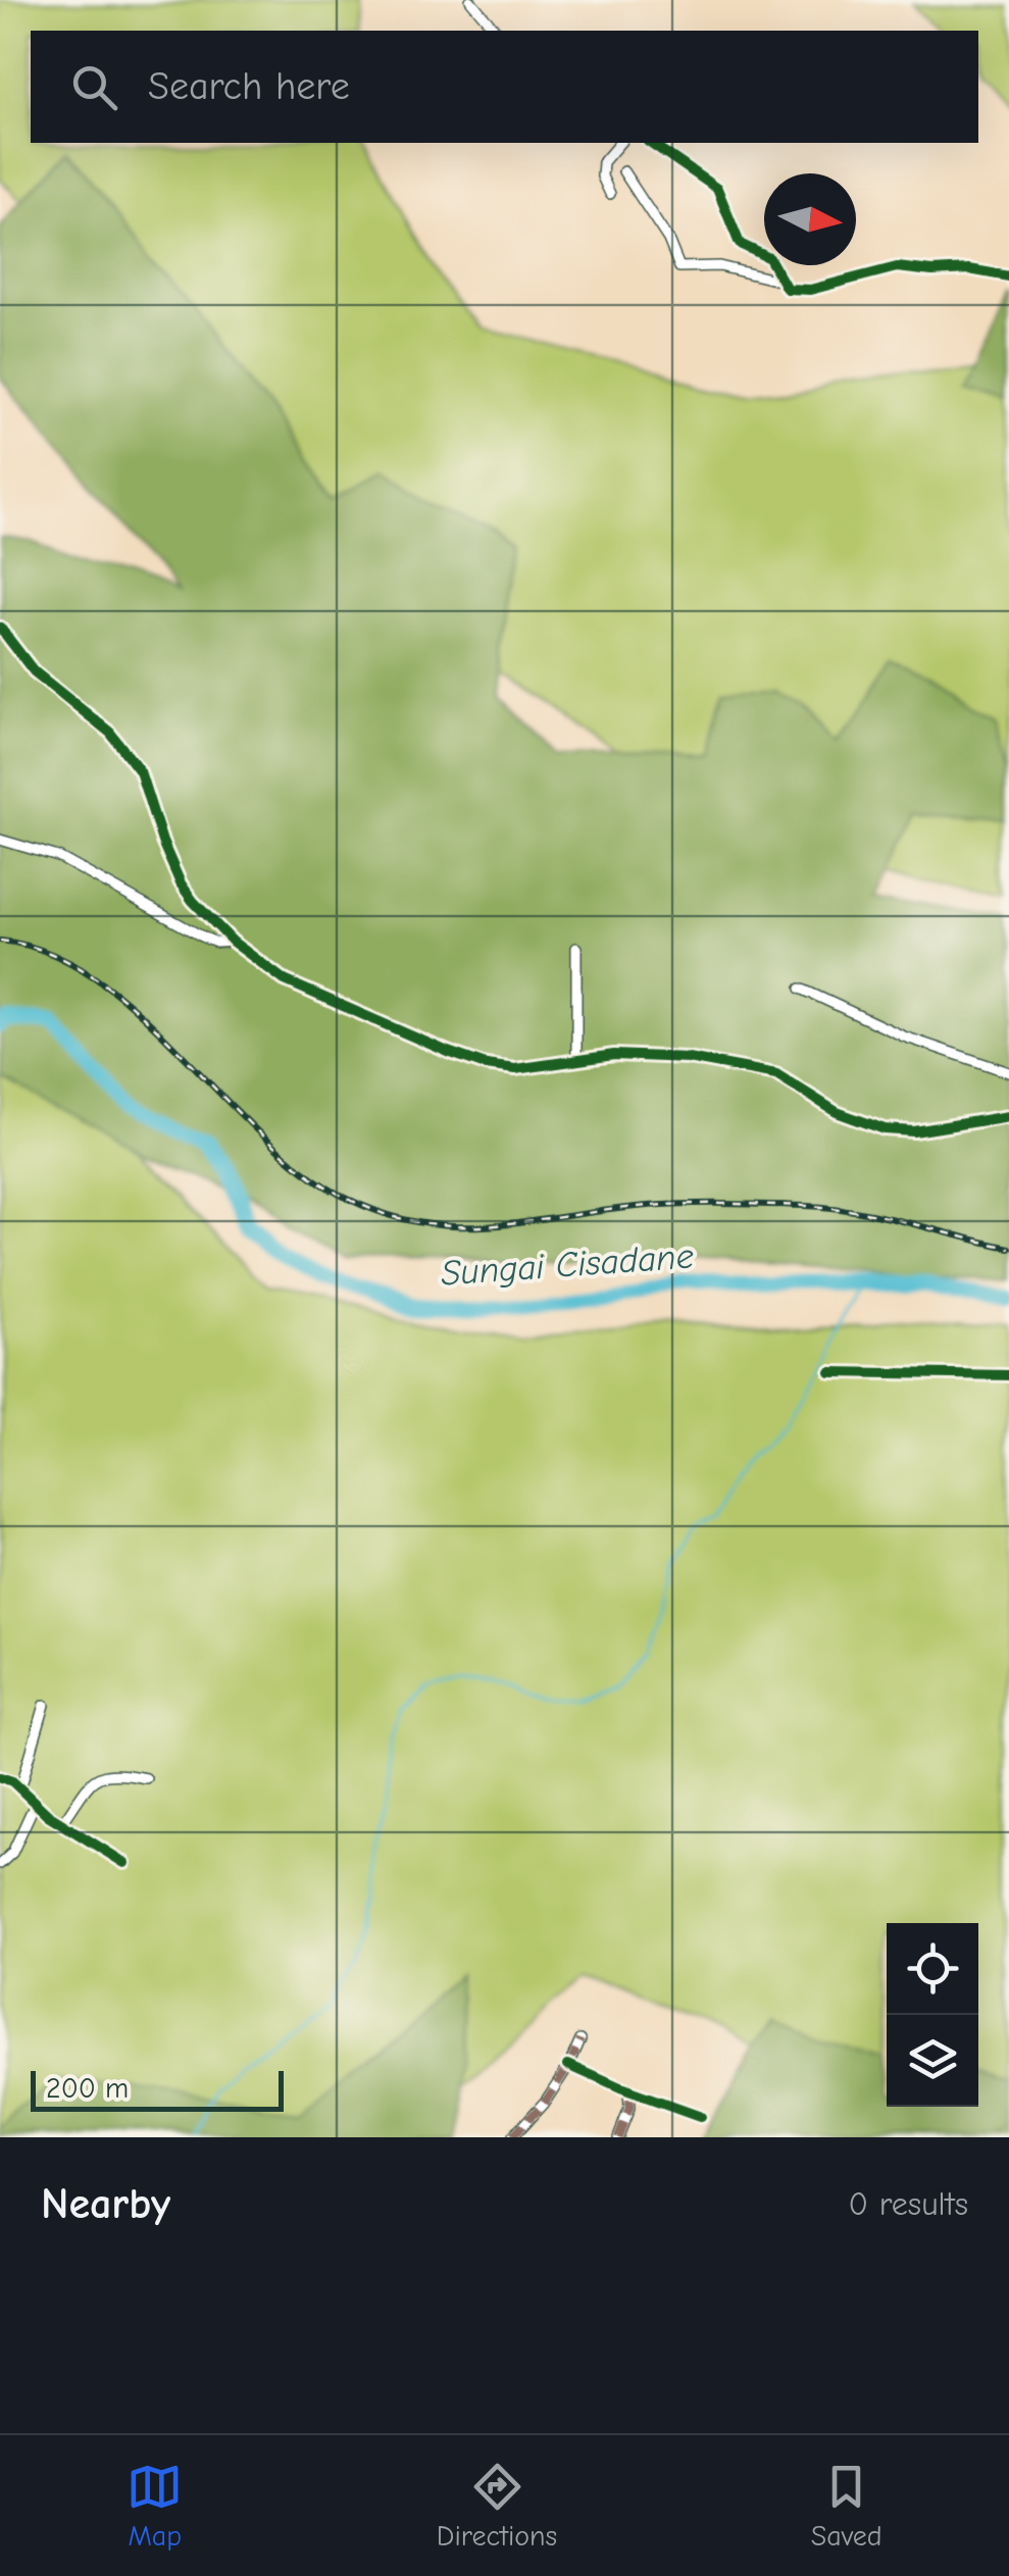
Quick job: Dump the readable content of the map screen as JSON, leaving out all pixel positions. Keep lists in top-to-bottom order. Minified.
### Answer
{"water":["Sungai Cisadane"],"scale_bar":"200 m","north":"right","page":{"search":"Search here","scale":"200 m","heading":["Nearby","0 results"],"nav":["Map","Directions","Saved"]}}
